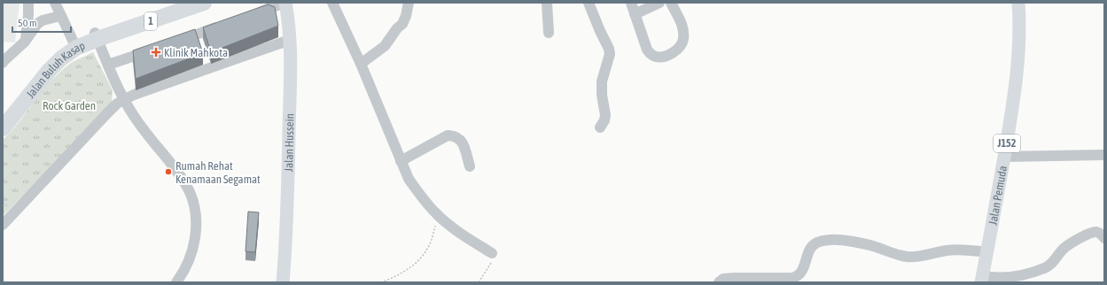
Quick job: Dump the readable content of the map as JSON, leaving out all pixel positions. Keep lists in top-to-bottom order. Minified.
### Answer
{"streets":{"highway":["1","Jalan Buluh Kasap"],"main road":["Jalan Hussein","J152","Jalan Pemuda"]},"parks":["Rock Garden"],"places":{"health":["Klinik Mahkota"],"other":["Rumah Rehat Kenamaan Segamat"]},"scale_bar":"50 m"}
